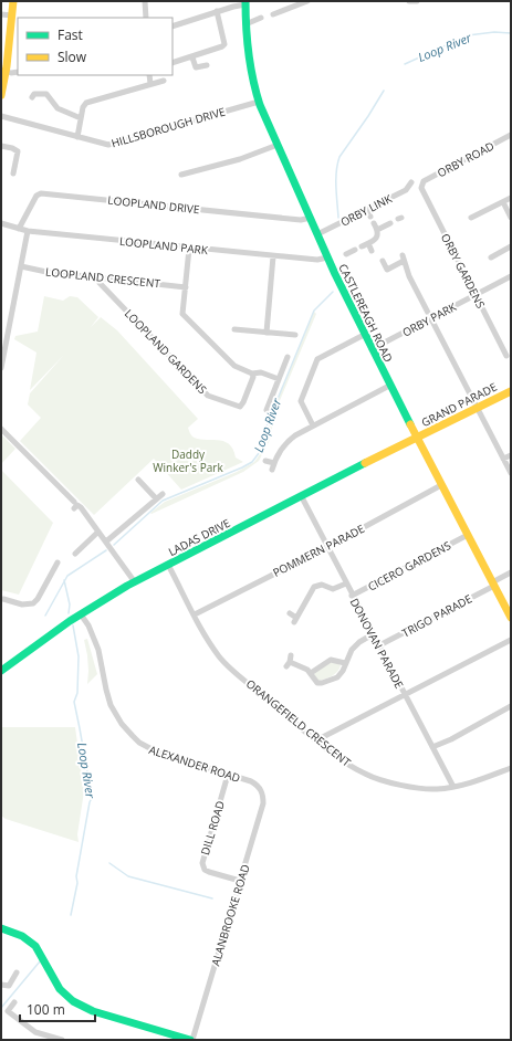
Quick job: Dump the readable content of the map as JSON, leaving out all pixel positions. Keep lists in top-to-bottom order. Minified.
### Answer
{"streets":{"street":["HILLSBOROUGH DRIVE","ORBY ROAD","LOOPLAND DRIVE","ORBY LINK","LOOPLAND PARK","ORBY GARDENS","LOOPLAND CRESCENT","CASTLEREAGH ROAD","ORBY PARK","LOOPLAND GARDENS","GRAND PARADE","LADAS DRIVE","POMMERN PARADE","CICERO GARDENS","TRIGO PARADE","DONOVAN PARADE","ORANGEFIELD CRESCENT","ALEXANDER ROAD","DILL ROAD","ALANBROOKE ROAD"]},"crossings":[["HILLSBOROUGH DRIVE","CASTLEREAGH ROAD"],["ORBY ROAD","ORBY GARDENS"],["LOOPLAND DRIVE","LOOPLAND PARK"],["LOOPLAND DRIVE","CASTLEREAGH ROAD"],["ORBY LINK","CASTLEREAGH ROAD"],["LOOPLAND PARK","CASTLEREAGH ROAD"],["ORBY GARDENS","ORBY PARK"],["LOOPLAND CRESCENT","LOOPLAND GARDENS"],["CASTLEREAGH ROAD","ORBY PARK"],["CASTLEREAGH ROAD","GRAND PARADE"],["CASTLEREAGH ROAD","LADAS DRIVE"],["CASTLEREAGH ROAD","POMMERN PARADE"],["CASTLEREAGH ROAD","CICERO GARDENS"],["CASTLEREAGH ROAD","TRIGO PARADE"],["GRAND PARADE","LADAS DRIVE"],["LADAS DRIVE","DONOVAN PARADE"],["LADAS DRIVE","ORANGEFIELD CRESCENT"],["LADAS DRIVE","ALEXANDER ROAD"],["POMMERN PARADE","DONOVAN PARADE"],["POMMERN PARADE","ORANGEFIELD CRESCENT"],["CICERO GARDENS","DONOVAN PARADE"],["TRIGO PARADE","DONOVAN PARADE"],["DONOVAN PARADE","ORANGEFIELD CRESCENT"],["ALEXANDER ROAD","DILL ROAD"],["ALEXANDER ROAD","ALANBROOKE ROAD"],["DILL ROAD","ALANBROOKE ROAD"]],"water":["Loop River"],"parks":["Daddy Winker's Park"],"legend":["Fast","Slow"],"scale_bar":"100 m"}
